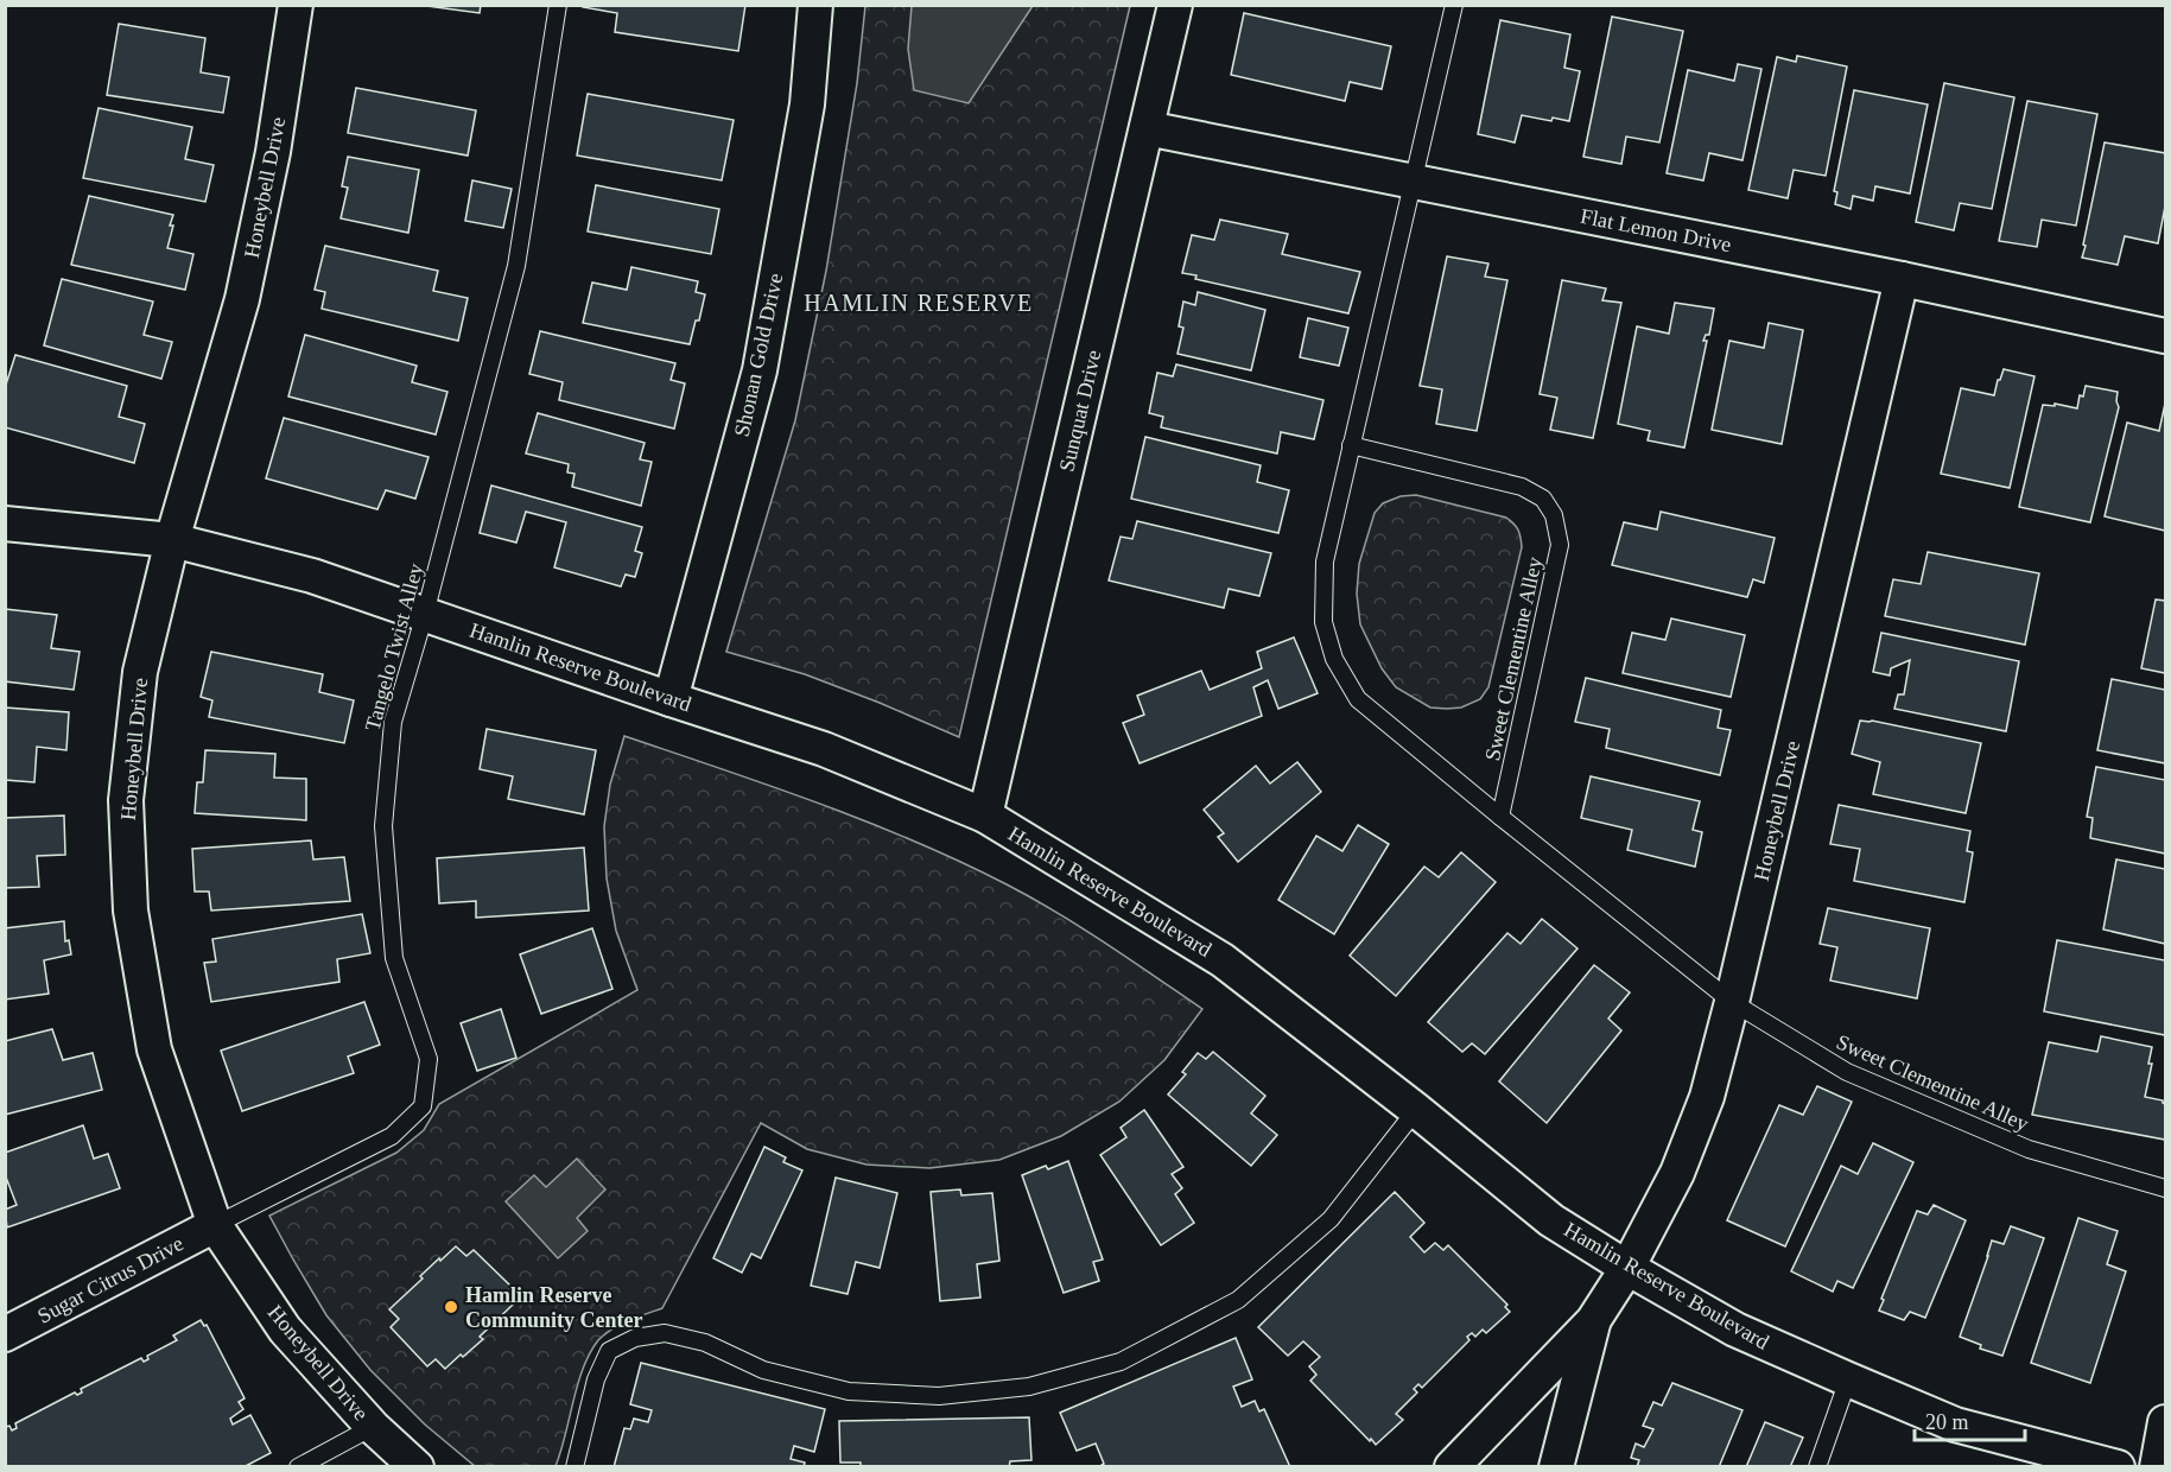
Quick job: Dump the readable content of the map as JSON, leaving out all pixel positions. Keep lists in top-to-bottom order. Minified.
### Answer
{"streets":{"street":["Honeybell Drive","Flat Lemon Drive","Shonan Gold Drive","Sunquat Drive","Hamlin Reserve Boulevard","Sugar Citrus Drive"],"lane":["Tangelo Twist Alley","Sweet Clementine Alley"]},"crossings":[["Honeybell Drive","Flat Lemon Drive"],["Honeybell Drive","Tangelo Twist Alley"],["Honeybell Drive","Sweet Clementine Alley"],["Honeybell Drive","Hamlin Reserve Boulevard"],["Honeybell Drive","Sugar Citrus Drive"],["Flat Lemon Drive","Sunquat Drive"],["Flat Lemon Drive","Sweet Clementine Alley"],["Shonan Gold Drive","Hamlin Reserve Boulevard"],["Sunquat Drive","Hamlin Reserve Boulevard"],["Tangelo Twist Alley","Hamlin Reserve Boulevard"],["Tangelo Twist Alley","Sugar Citrus Drive"]],"districts":["HAMLIN RESERVE"],"places":["Hamlin Reserve Community Center"],"scale_bar":"20 m"}
